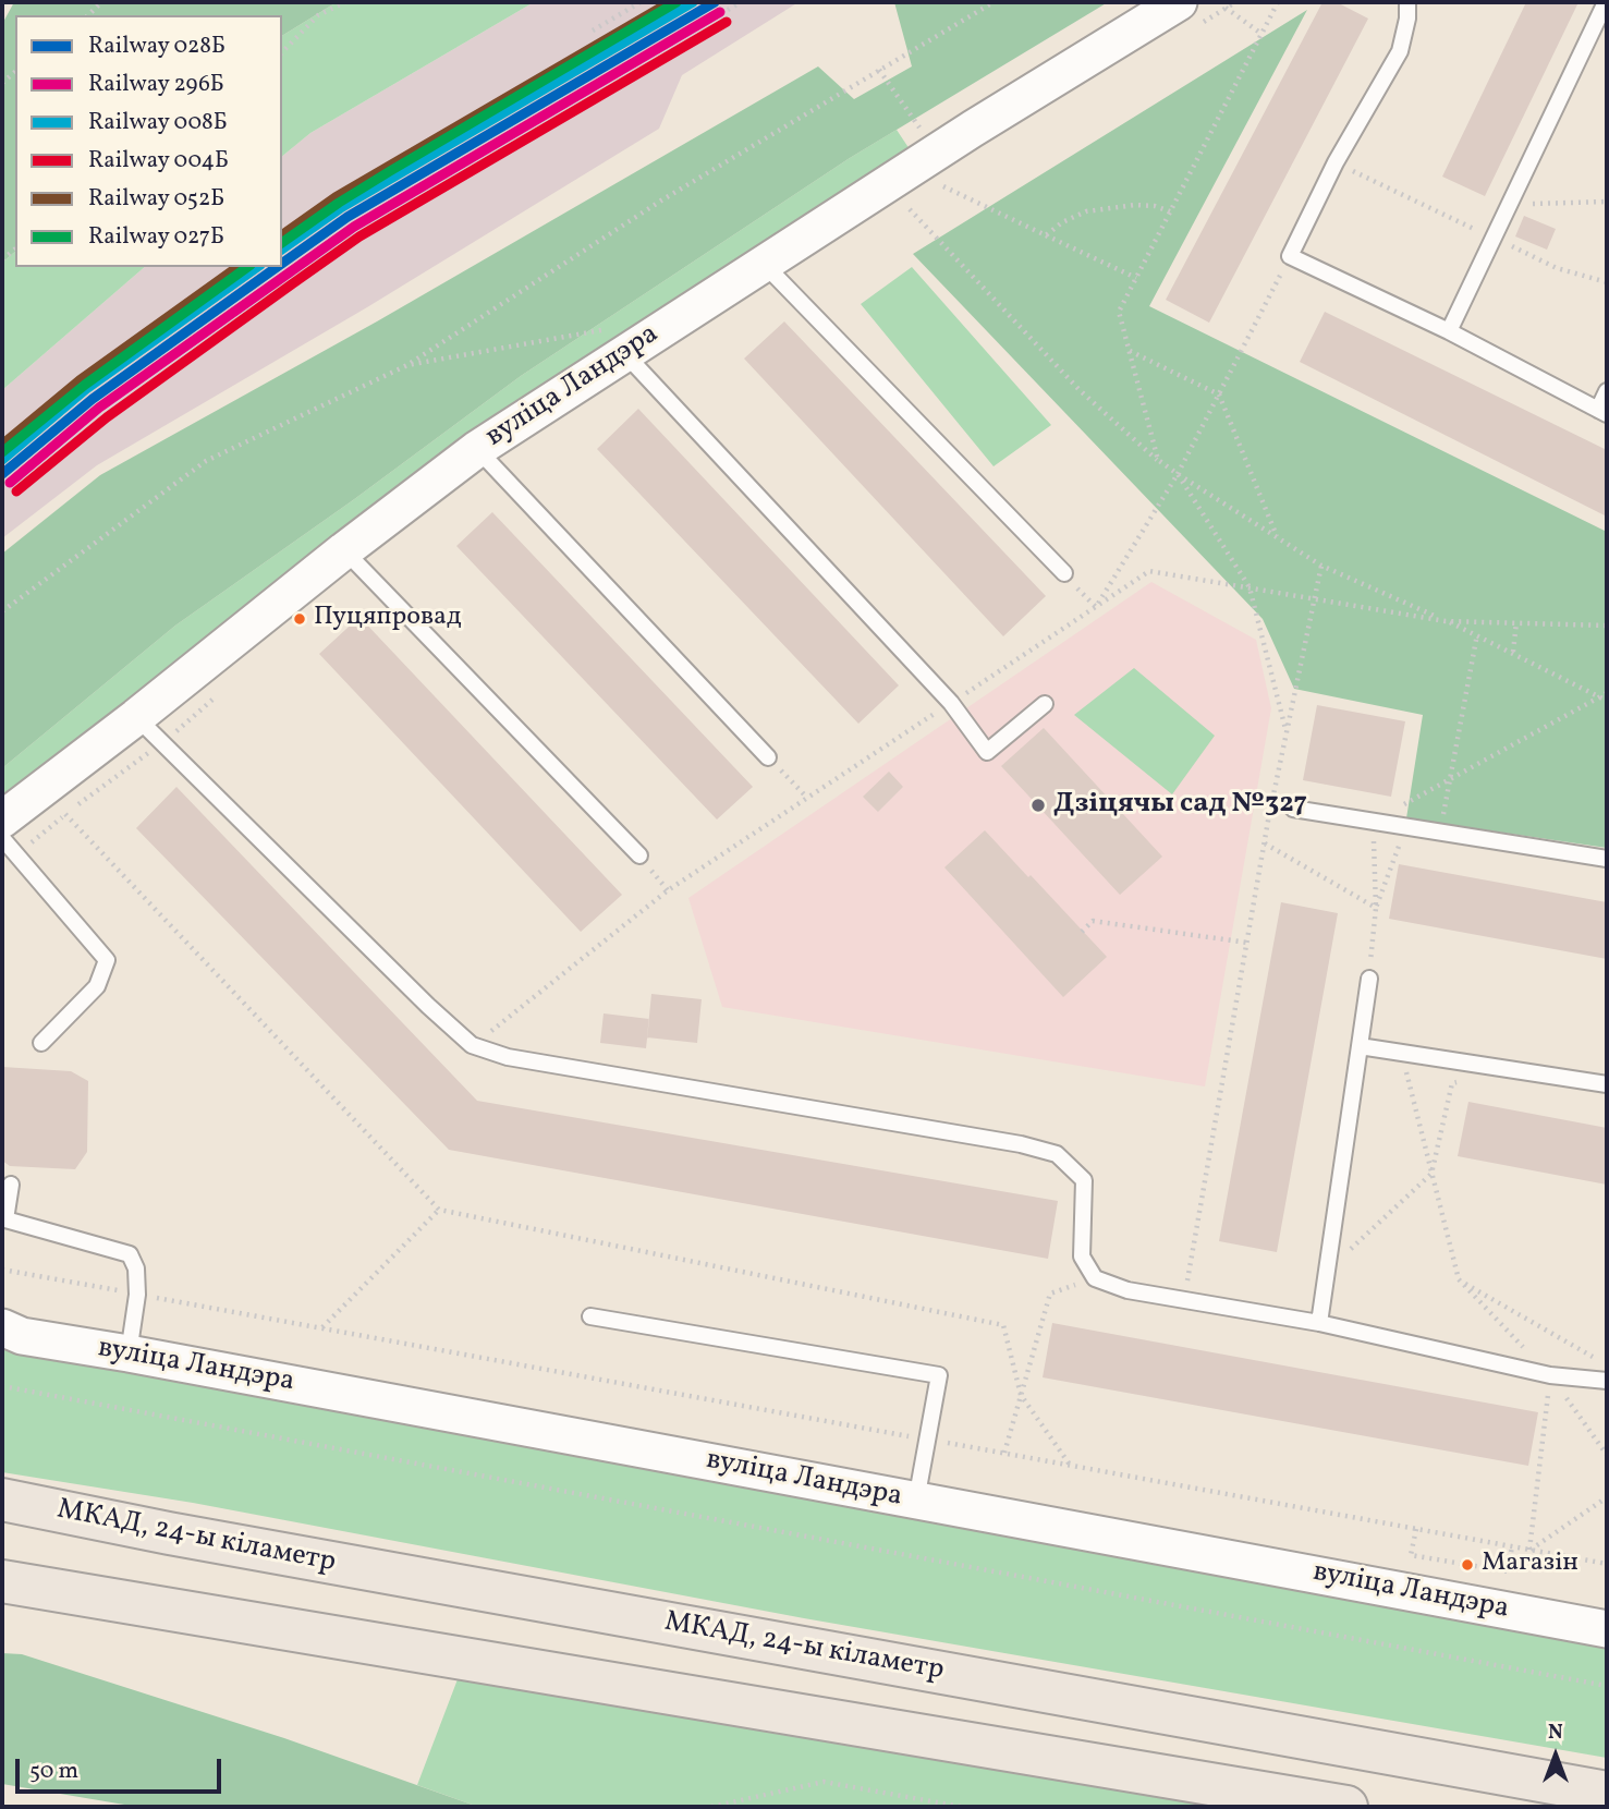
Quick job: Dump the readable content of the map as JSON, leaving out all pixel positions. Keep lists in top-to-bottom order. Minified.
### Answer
{"streets":{"highway":["МКАД, 24-ы кіламетр"],"street":["вуліца Ландэра"]},"places":["Пуцяпровад","Дзіцячы сад №327","Магазін"],"lines":["rail line 028Б","rail line 008Б","rail line 052Б","rail line 027Б","rail line 296Б","rail line 004Б"],"legend":["Railway 028Б","Railway 296Б","Railway 008Б","Railway 004Б","Railway 052Б","Railway 027Б"],"scale_bar":"50 m","north":"top"}
